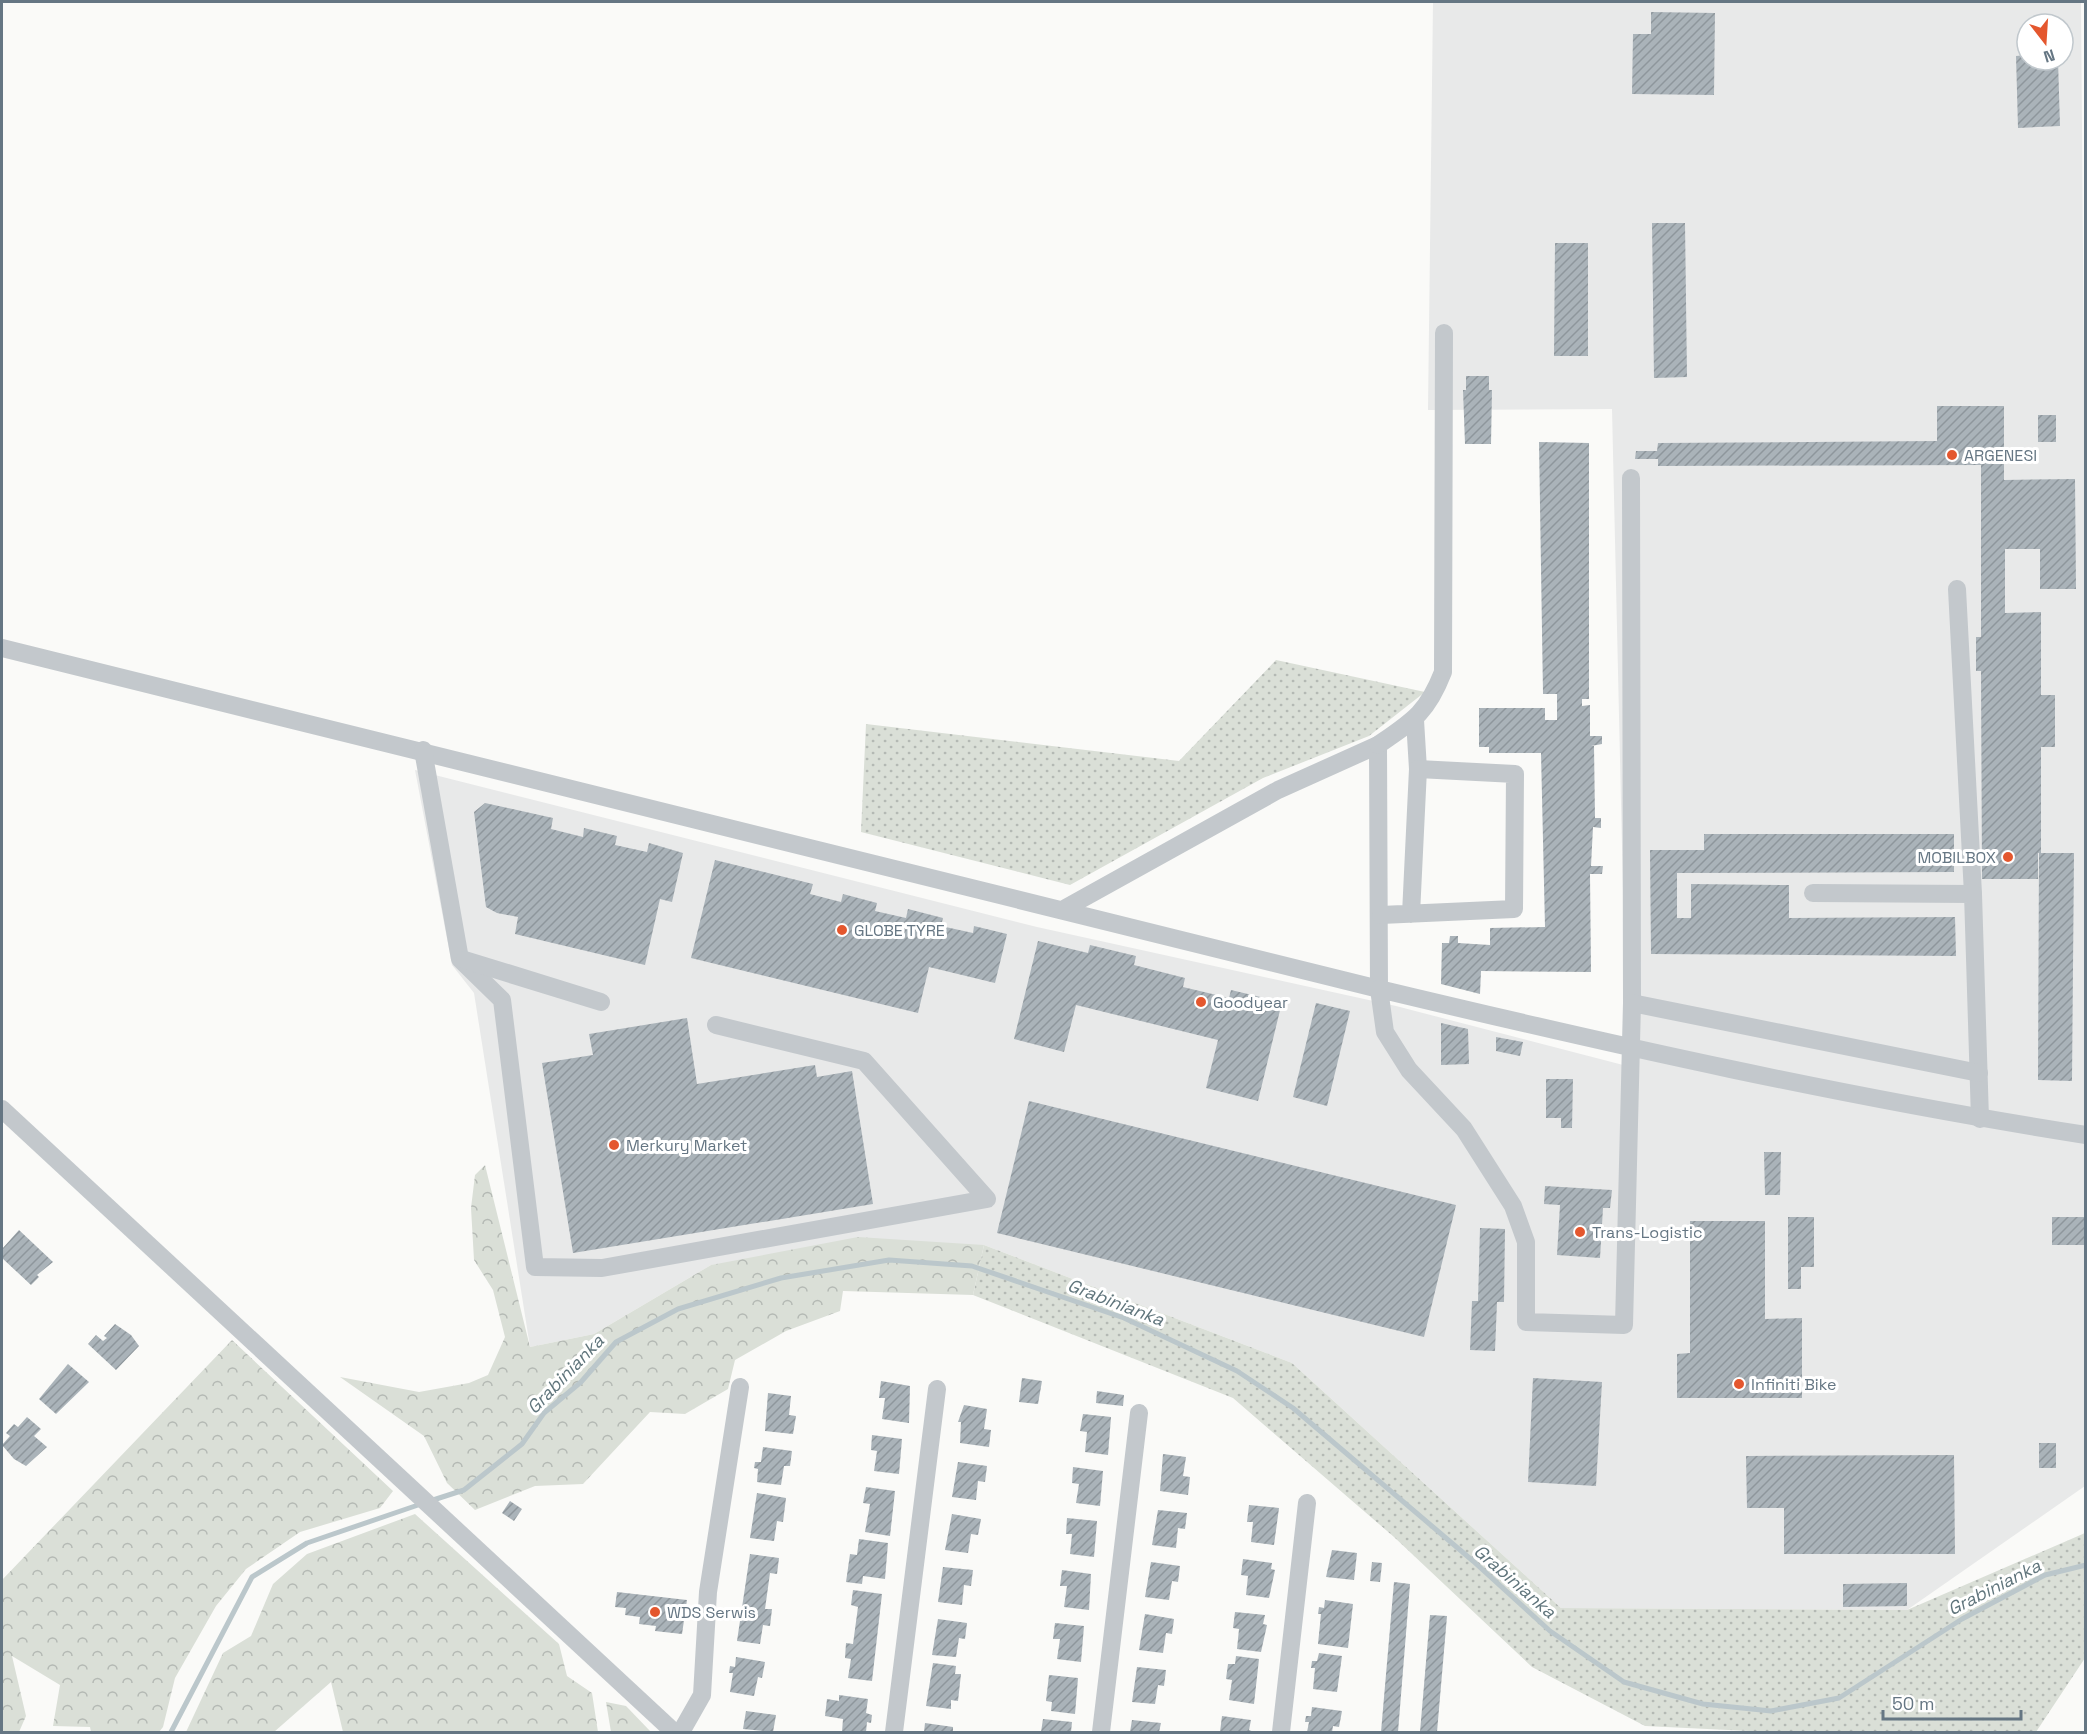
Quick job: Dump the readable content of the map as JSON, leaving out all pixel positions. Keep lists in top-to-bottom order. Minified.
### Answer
{"water":["Grabinianka"],"places":["ARGENESI","MOBILBOX","GLOBE TYRE","Goodyear","Merkury Market","Trans-Logistic","Infiniti Bike","WDS Serwis"],"scale_bar":"50 m","north":"bottom"}
